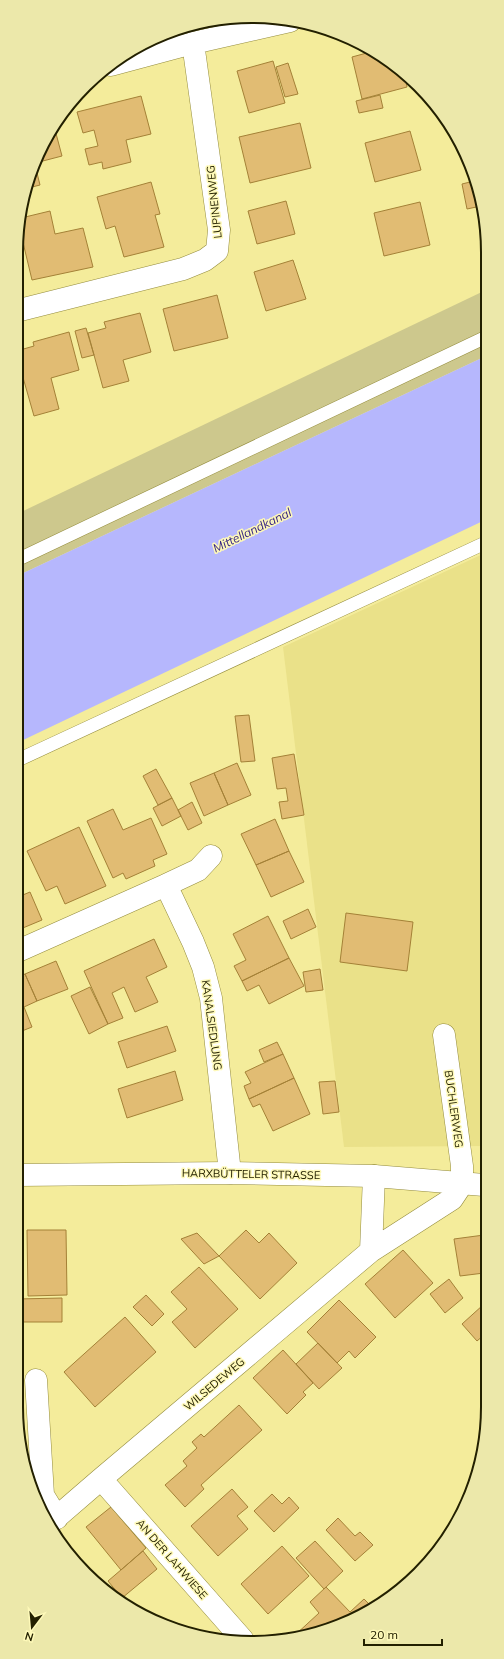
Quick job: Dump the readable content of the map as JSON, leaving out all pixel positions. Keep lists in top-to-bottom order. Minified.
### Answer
{"streets":{"street":["LUPINENWEG","KANALSIEDLUNG","BUCHLERWEG","HARXBÜTTELER STRASSE","WILSEDEWEG","AN DER LAHWIESE"]},"crossings":[["KANALSIEDLUNG","HARXBÜTTELER STRASSE"],["BUCHLERWEG","HARXBÜTTELER STRASSE"],["BUCHLERWEG","WILSEDEWEG"],["HARXBÜTTELER STRASSE","WILSEDEWEG"],["WILSEDEWEG","AN DER LAHWIESE"]],"water":["Mittellandkanal"],"scale_bar":"20 m","north":"bottom"}
